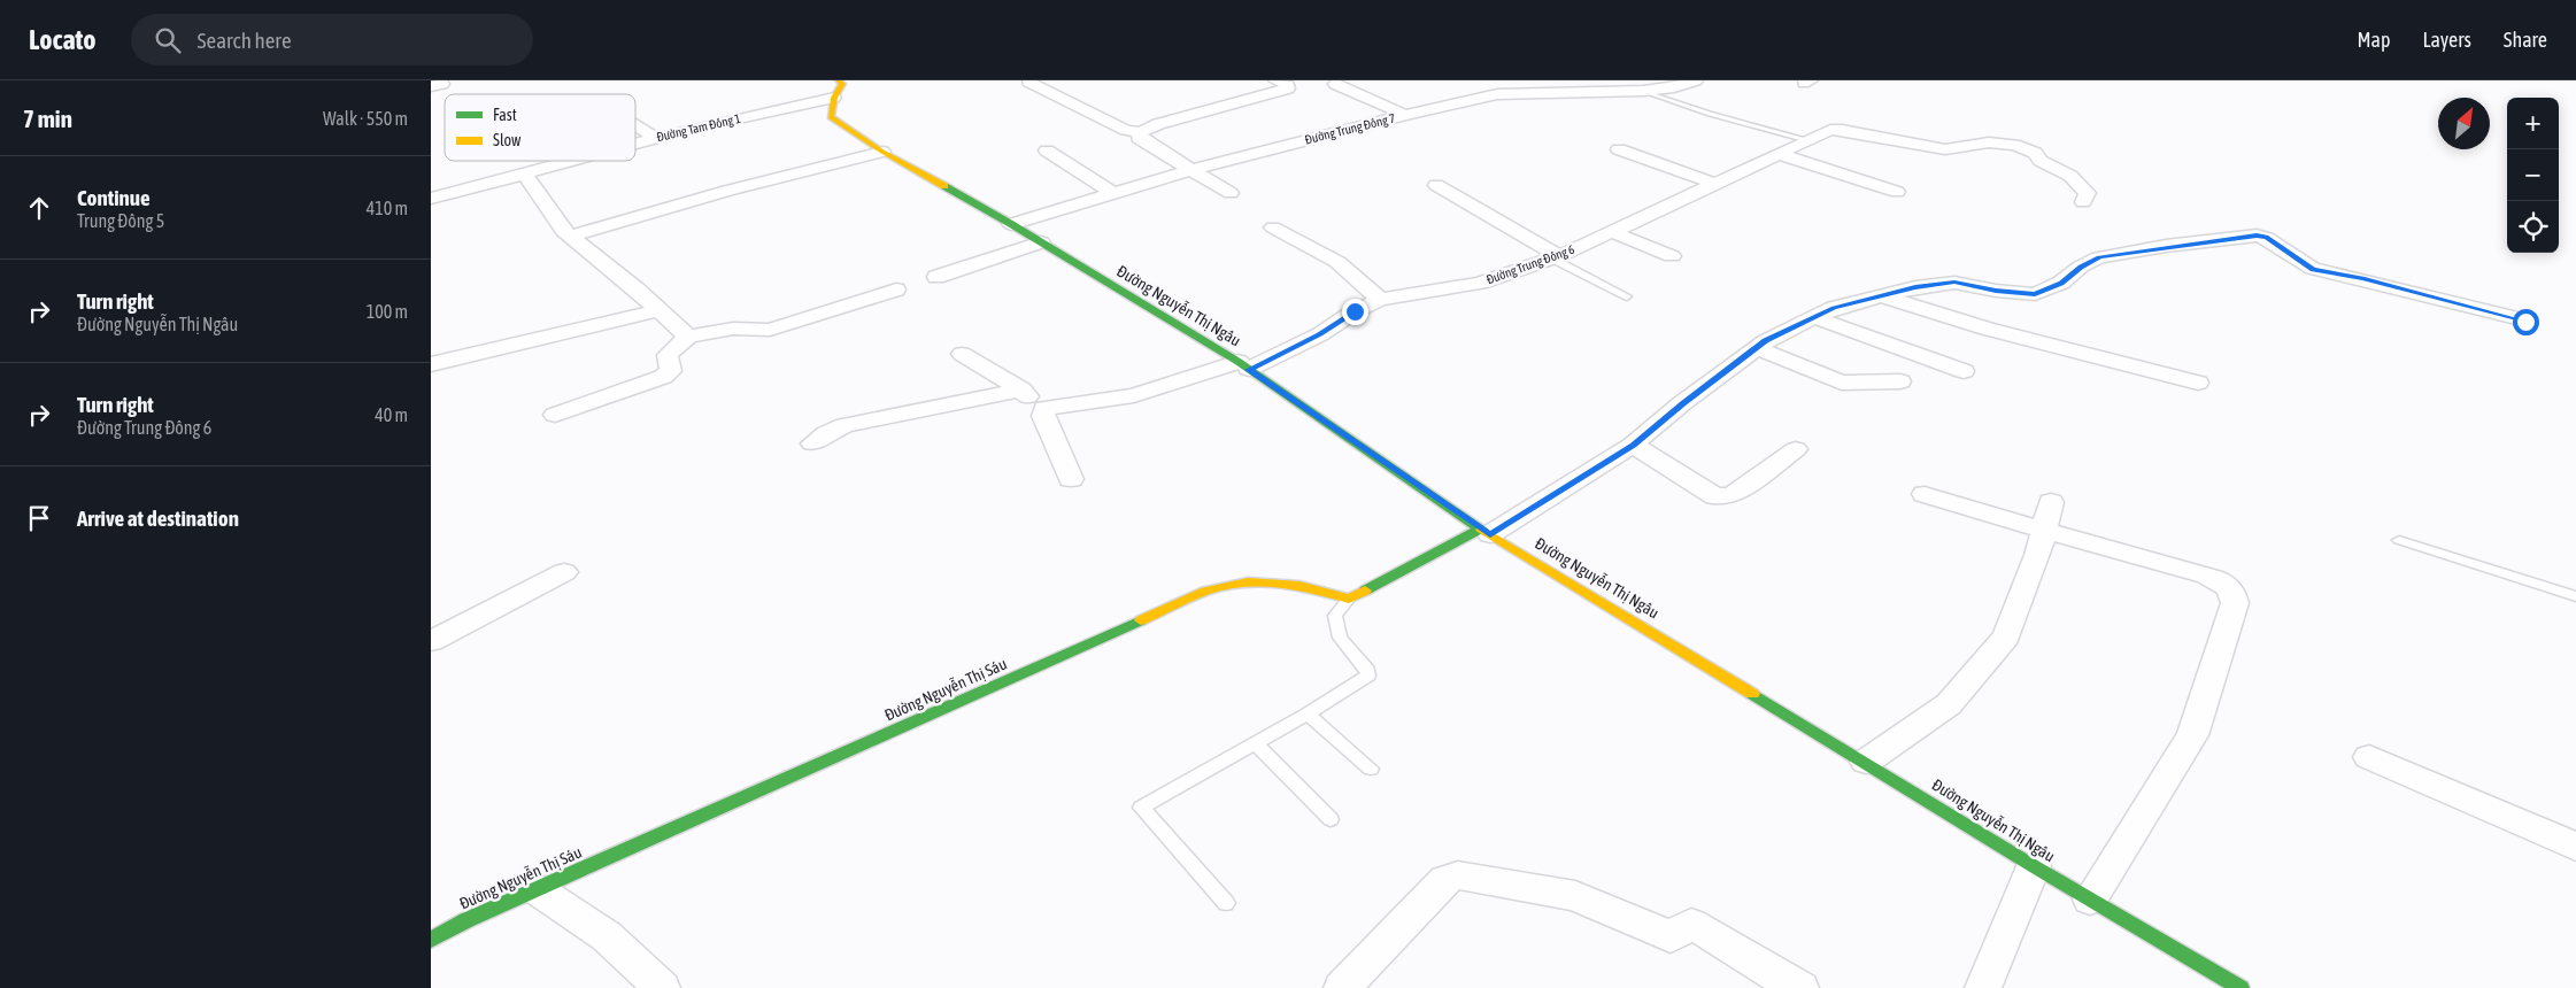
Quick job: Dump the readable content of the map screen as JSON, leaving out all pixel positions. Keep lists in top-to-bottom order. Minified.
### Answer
{"streets":{"street":["Đường Tam Đông 1","Đường Trung Đông 7","Đường Trung Đông 6","Đường Nguyễn Thị Ngâu","Đường Nguyễn Thị Sáu"]},"crossings":[["Đường Tam Đông 1","Đường Nguyễn Thị Ngâu"],["Đường Trung Đông 7","Đường Nguyễn Thị Ngâu"],["Đường Trung Đông 6","Đường Nguyễn Thị Ngâu"]],"legend":["Fast","Slow"],"north":"top right","page":{"header":"Locato","search":"Search here","nav":["Map","Layers","Share"],"heading":["7 min","Walk · 550 m"],"map_buttons":["+","−"],"list":[["Continue","Trung Đông 5","410 m"],["Turn right","Đường Nguyễn Thị Ngâu","100 m"],["Turn right","Đường Trung Đông 6","40 m"],"Arrive at destination"]}}
